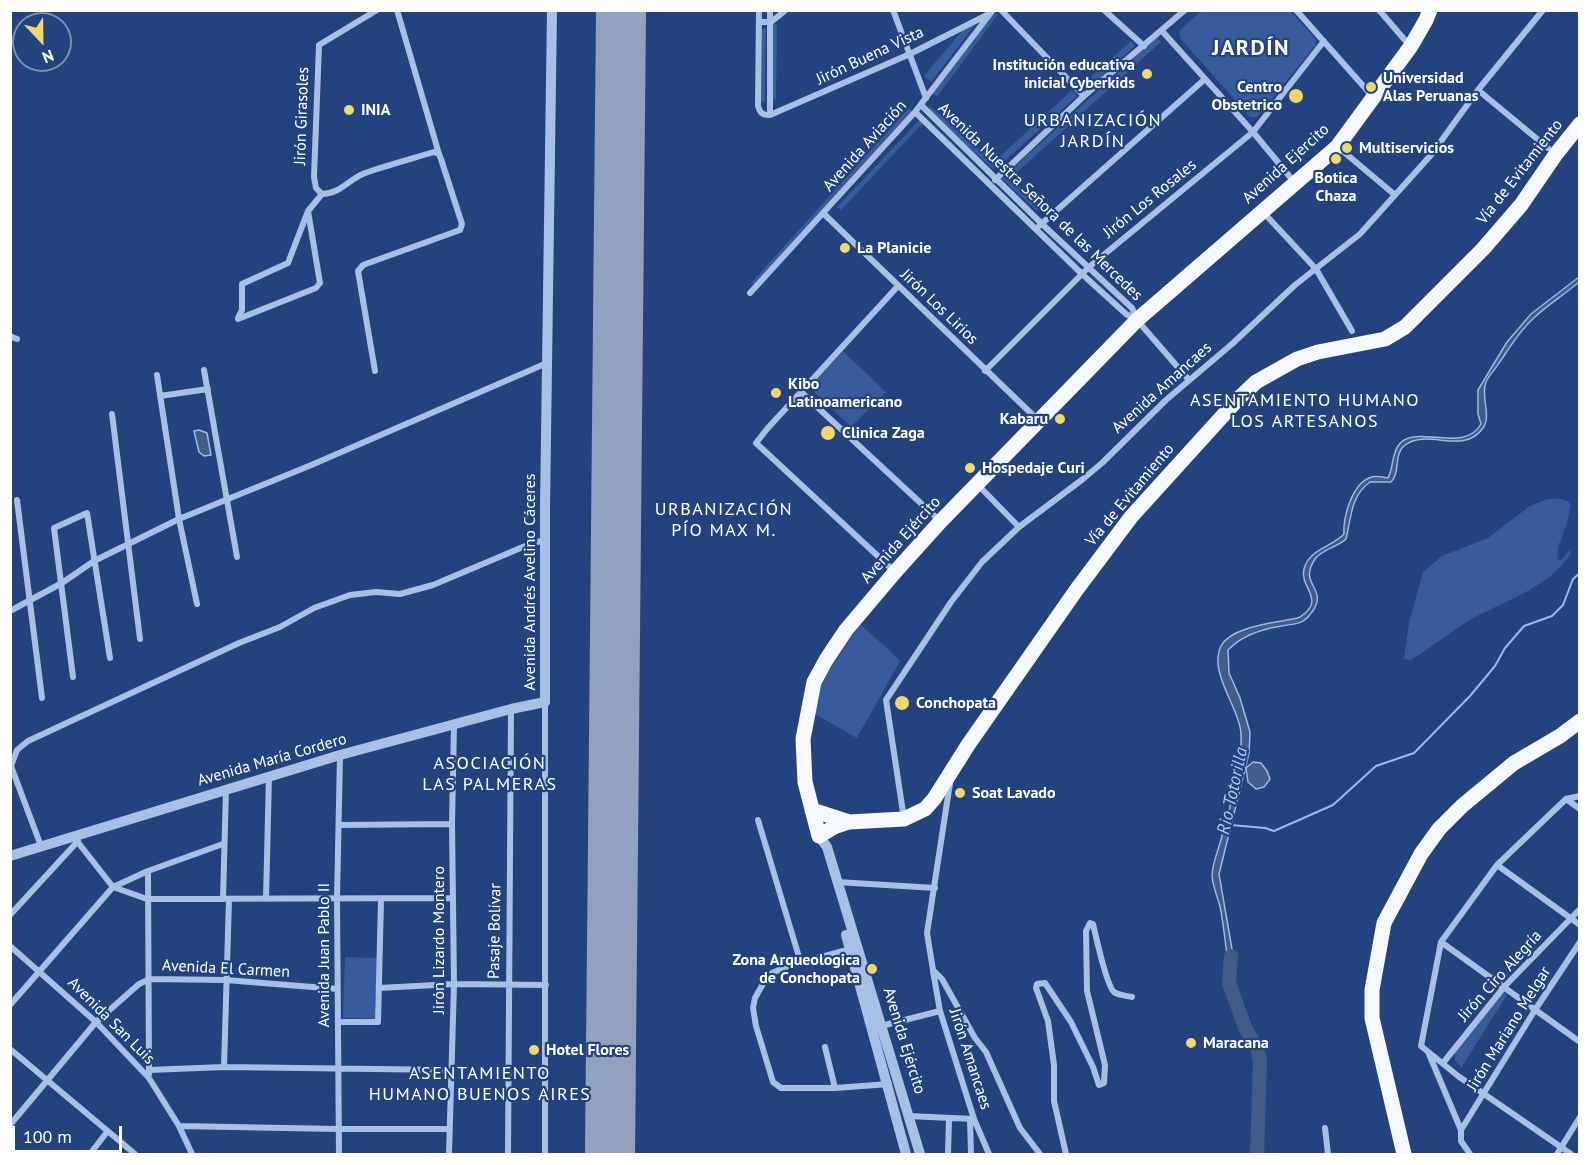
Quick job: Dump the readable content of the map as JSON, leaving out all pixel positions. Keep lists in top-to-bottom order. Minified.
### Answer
{"streets":{"highway":["Avenida Ejercito","Vía de Evitamiento","Avenida Ejército"],"street":["Jirón Buena Vista","Jirón Girasoles","Avenida Aviación","Jirón Los Rosales","Avenida Nuestra Señora de las Mercedes","Jirón Los Lirios","Avenida Amancaes","Avenida Andrés Avelino Cáceres","Avenida María Cordero","Pasaje Bolívar","Jirón Lizardo Montero","Avenida Juan Pablo II","Avenida El Carmen","Jirón Ciro Alegría","Avenida San Luis","Jirón Mariano Melgar","Jirón Amancaes"]},"crossings":[["Jirón Buena Vista","Avenida Aviación"],["Avenida Aviación","Avenida Nuestra Señora de las Mercedes"],["Avenida Aviación","Jirón Los Lirios"],["Avenida Ejercito","Avenida Nuestra Señora de las Mercedes"],["Avenida Ejercito","Avenida Ejército"],["Vía de Evitamiento","Avenida Amancaes"],["Vía de Evitamiento","Avenida Ejército"],["Vía de Evitamiento","Jirón Amancaes"],["Jirón Los Rosales","Avenida Nuestra Señora de las Mercedes"],["Jirón Los Rosales","Jirón Los Lirios"],["Avenida Nuestra Señora de las Mercedes","Avenida Amancaes"],["Avenida Nuestra Señora de las Mercedes","Avenida Ejército"],["Jirón Los Lirios","Avenida Ejército"],["Avenida Andrés Avelino Cáceres","Avenida María Cordero"],["Avenida María Cordero","Pasaje Bolívar"],["Avenida María Cordero","Jirón Lizardo Montero"],["Avenida María Cordero","Avenida Juan Pablo II"],["Avenida Juan Pablo II","Avenida El Carmen"]],"districts":["JARDÍN","URBANIZACIÓN JARDÍN","ASENTAMIENTO HUMANO LOS ARTESANOS","URBANIZACIÓN PÍO MAX M.","ASOCIACIÓN LAS PALMERAS","ASENTAMIENTO HUMANO BUENOS AIRES"],"water":["Rio Totorilla"],"places":["Institución educativa inicial Cyberkids","Universidad Alas Peruanas","Centro Obstetrico","INIA","Multiservicios","Botica Chaza","La Planicie","Kibo Latinoamericano","Kabaru","Clinica Zaga","Hospedaje Curi","Conchopata","Soat Lavado","Zona Arqueologica de Conchopata","Maracana","Hotel Flores"],"scale_bar":"100 m","north":"bottom"}
